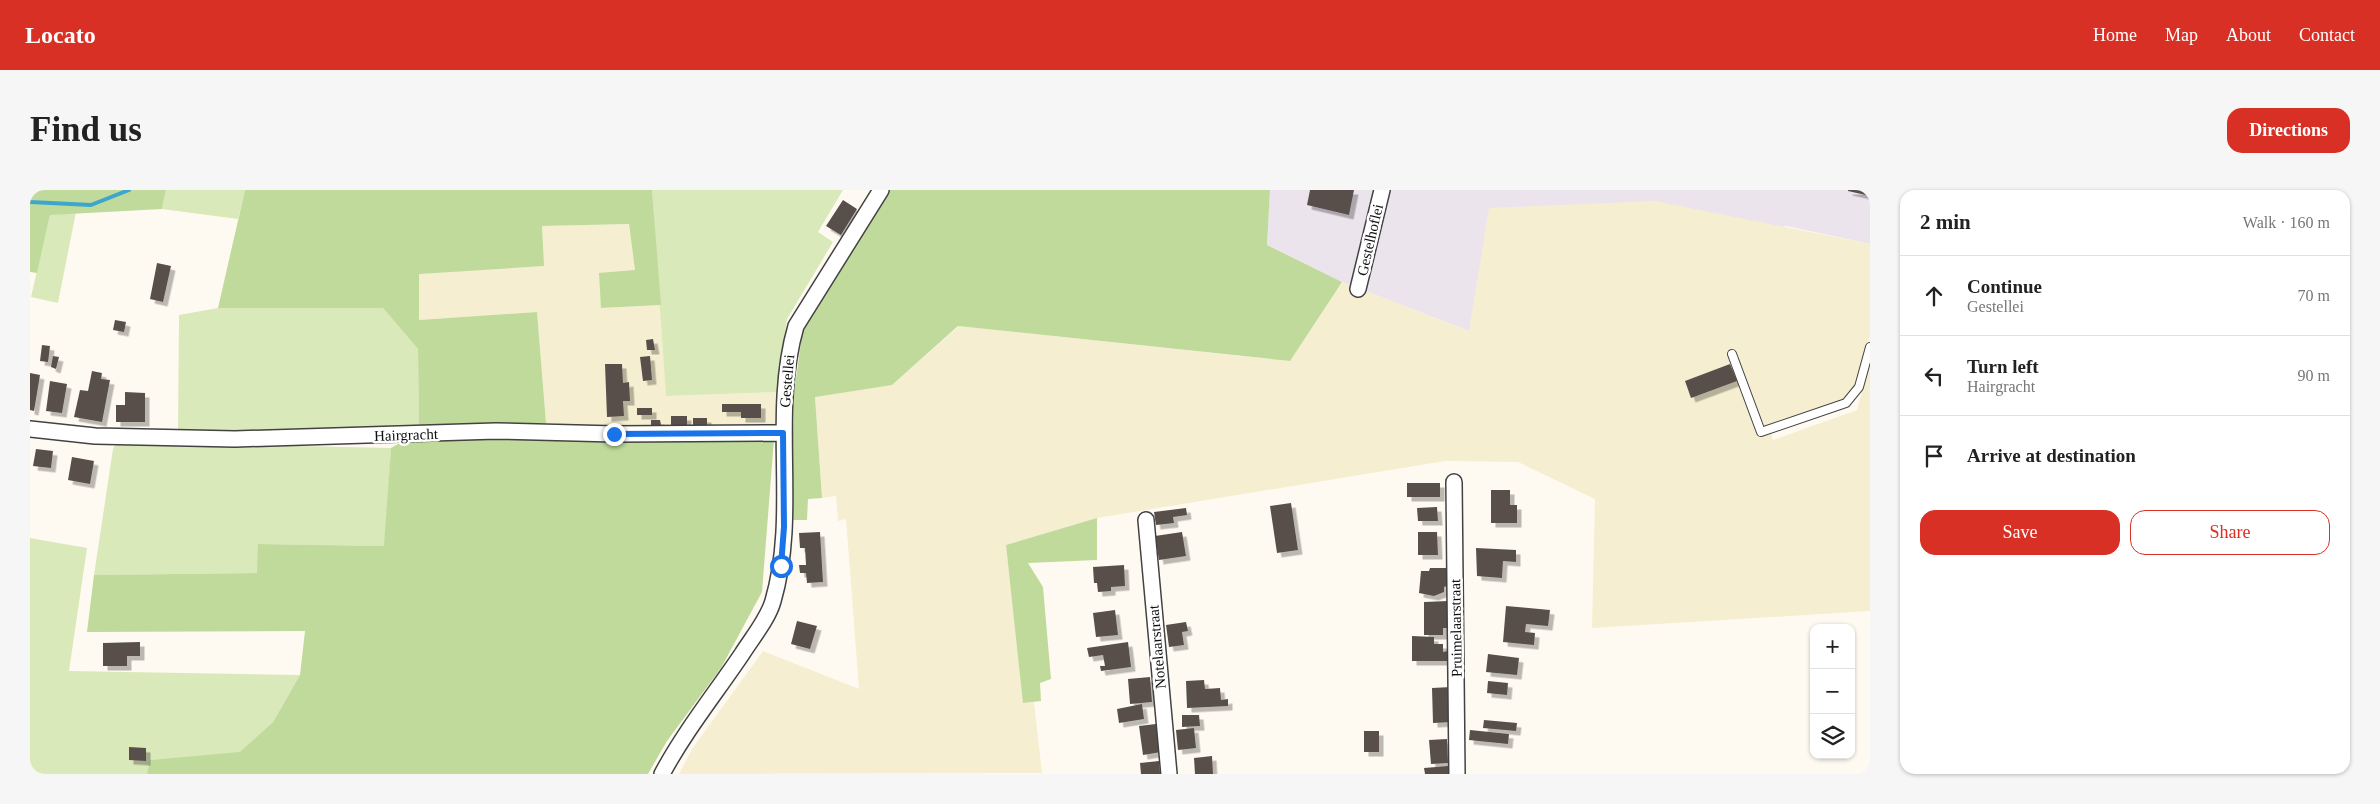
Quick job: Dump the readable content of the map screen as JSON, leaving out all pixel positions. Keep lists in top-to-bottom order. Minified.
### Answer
{"streets":{"street":["Gestelhoflei","Gestellei","Hairgracht","Pruimelaarstraat","Notelaarstraat"]},"crossings":[["Gestellei","Hairgracht"]],"page":{"header":"Locato","nav":["Home","Map","About","Contact"],"buttons":["Directions",["Save","Share"]],"title":"Find us","heading":["2 min","Walk · 160 m"],"list":[["Continue","Gestellei","70 m"],["Turn left","Hairgracht","90 m"],"Arrive at destination"],"map_buttons":["+","−"]}}
